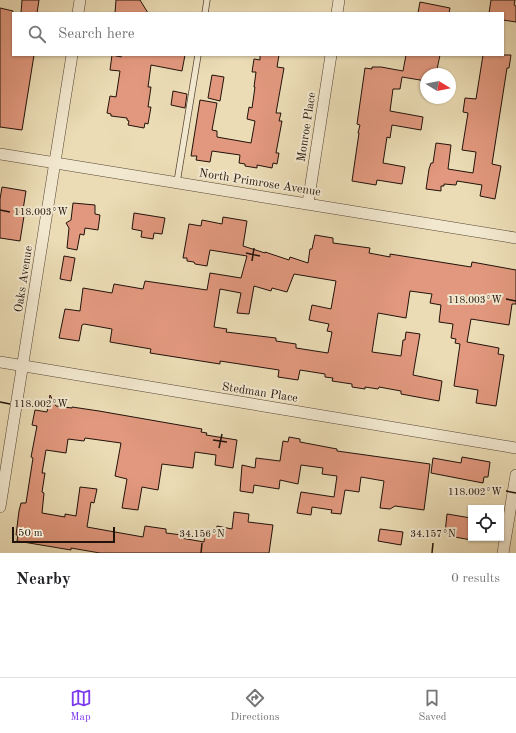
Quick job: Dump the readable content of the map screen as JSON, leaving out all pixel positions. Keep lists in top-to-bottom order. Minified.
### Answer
{"streets":{"street":["Monroe Place","North Primrose Avenue","Oaks Avenue","Stedman Place"]},"crossings":[["Monroe Place","North Primrose Avenue"],["North Primrose Avenue","Oaks Avenue"],["Oaks Avenue","Stedman Place"]],"scale_bar":"50 m","north":"right","page":{"search":"Search here","scale":"50 m","heading":["Nearby","0 results"],"nav":["Map","Directions","Saved"]},"coordinates":["118.003°W","118.002°W","34.156°N","34.157°N"]}
